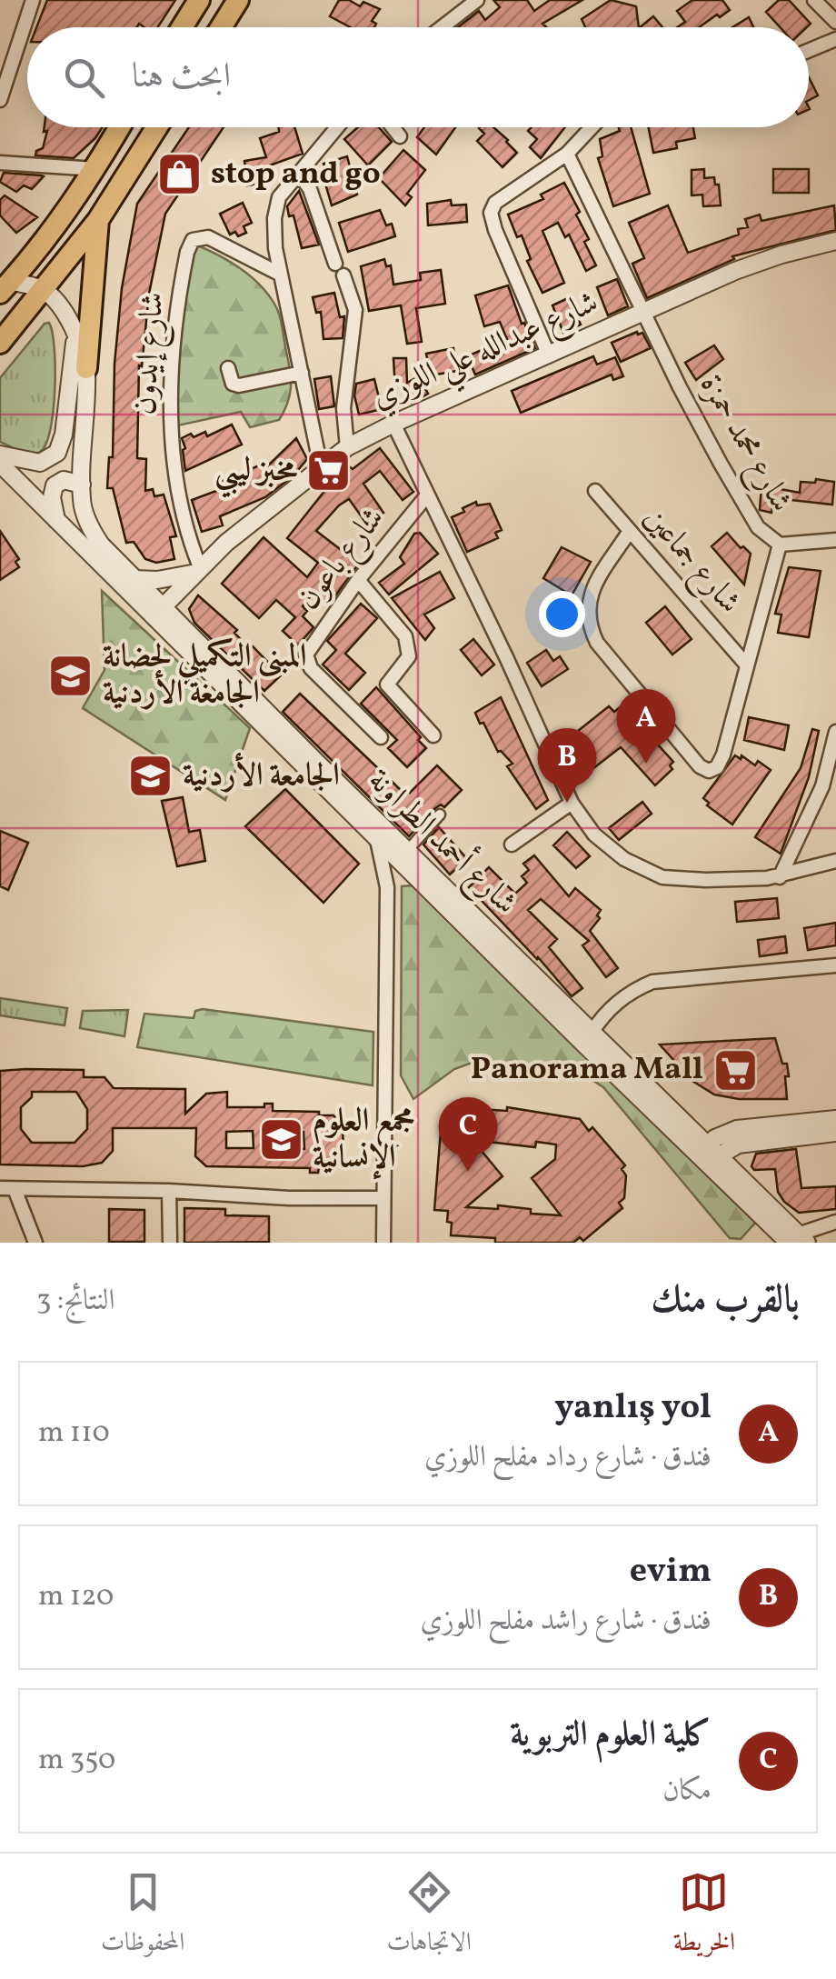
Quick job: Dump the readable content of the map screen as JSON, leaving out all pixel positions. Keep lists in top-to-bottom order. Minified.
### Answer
{"streets":{"street":["شارع عبدالله علي اللوزي","شارع إيدون","شارع محمد حمزة","شارع باعون","شارع جماعين","شارع أحمد الطراونة"]},"crossings":[["شارع عبدالله علي اللوزي","شارع إيدون"],["شارع عبدالله علي اللوزي","شارع محمد حمزة"],["شارع عبدالله علي اللوزي","شارع أحمد الطراونة"]],"places":{"shop":["stop and go"],"supermarket":["مخبز ليبي","Panorama Mall"],"school or university":["المبنى التكميلي لحضانة الجامغة الأردنية","الجامعة الأردنية","مجمع العلوم الإنسانية"]},"page":{"search":"ابحث هنا","pins":["A","B","C"],"heading":["بالقرب منك","النتائج: 3"],"list":[{"mark":"A","name":"yanlış yol","note":"فندق · شارع رداد مفلح اللوزي","value":"110 m"},{"mark":"B","name":"evim","note":"فندق · شارع راشد مفلح اللوزي","value":"120 m"},{"mark":"C","name":"كلية العلوم التربوية","note":"مكان","value":"350 m"}],"nav":["الخريطة","الاتجاهات","المحفوظات"]}}
